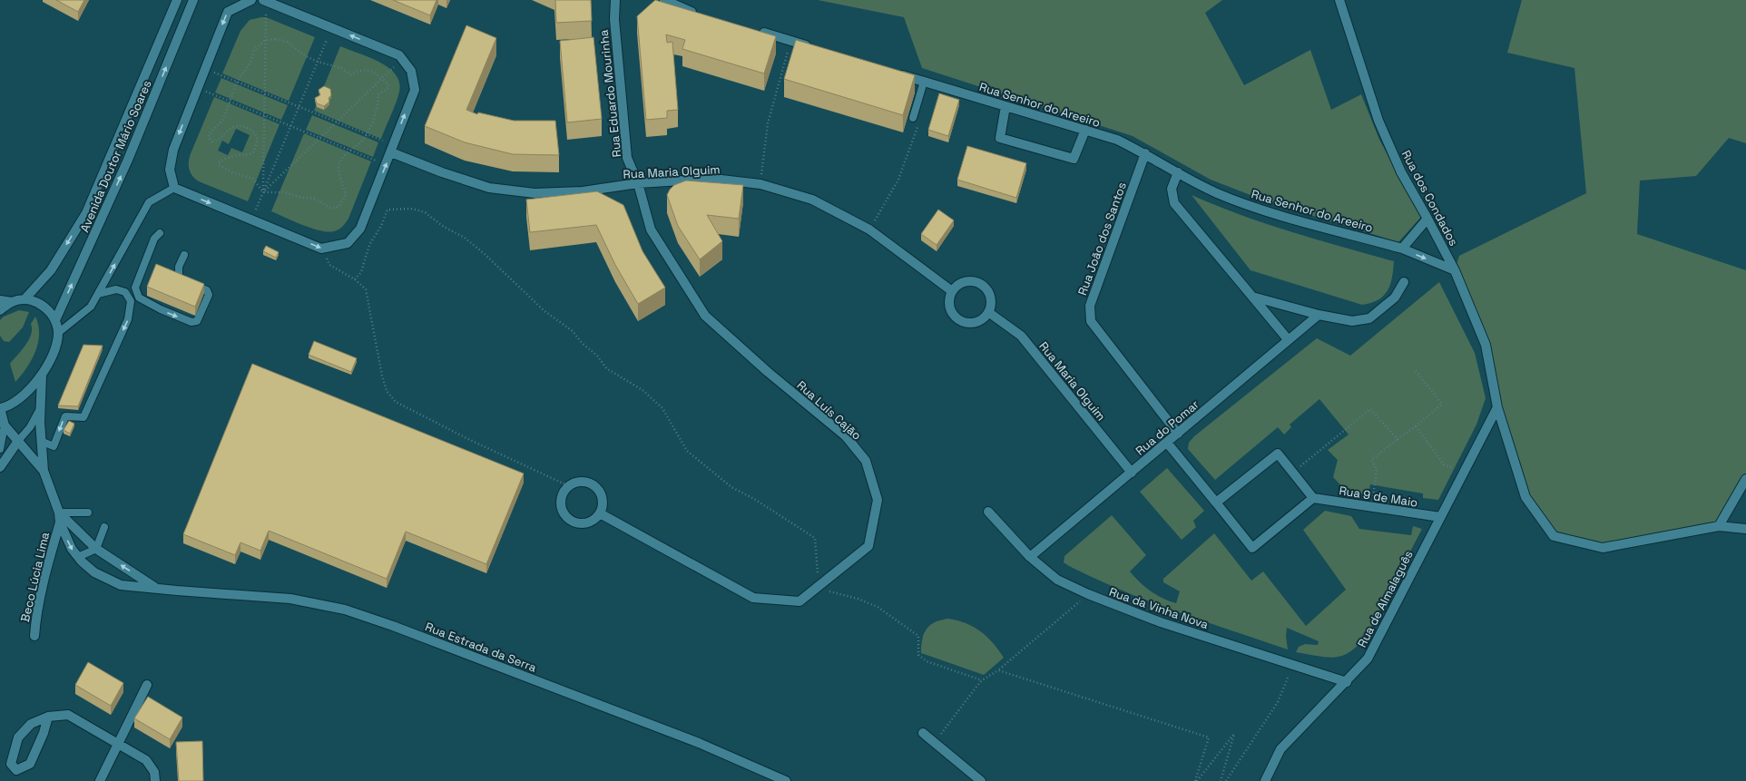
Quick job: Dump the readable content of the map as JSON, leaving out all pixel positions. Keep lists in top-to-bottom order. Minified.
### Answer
{"streets":{"street":["Rua Eduardo Mourinha","Rua Senhor do Areeiro","Avenida Doutor Mário Soares","Rua Maria Olguim","Rua dos Condados","Rua João dos Santos","Rua Luís Cajão","Rua do Pomar","Rua 9 de Maio","Beco Lúcia Lima","Rua de Almalaguês","Rua da Vinha Nova","Rua Estrada da Serra"]},"crossings":[["Rua Eduardo Mourinha","Rua Maria Olguim"],["Rua Eduardo Mourinha","Rua Luís Cajão"],["Rua Senhor do Areeiro","Rua dos Condados"],["Rua Senhor do Areeiro","Rua João dos Santos"],["Rua Maria Olguim","Rua Luís Cajão"],["Rua Maria Olguim","Rua do Pomar"],["Rua dos Condados","Rua de Almalaguês"],["Rua João dos Santos","Rua do Pomar"],["Rua do Pomar","Rua da Vinha Nova"],["Rua 9 de Maio","Rua de Almalaguês"],["Beco Lúcia Lima","Rua Estrada da Serra"],["Rua de Almalaguês","Rua da Vinha Nova"]]}
